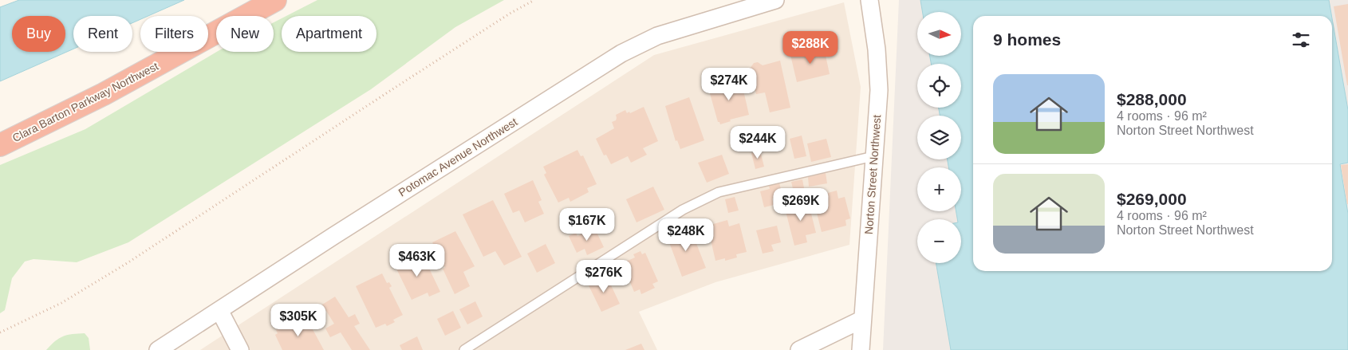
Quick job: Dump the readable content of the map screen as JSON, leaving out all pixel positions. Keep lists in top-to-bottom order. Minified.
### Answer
{"streets":{"highway":["Clara Barton Parkway Northwest"],"street":["Potomac Avenue Northwest","Norton Street Northwest"]},"north":"right","page":{"map_buttons":["+","−"],"chip":["Buy","Rent","Filters","New","Apartment"],"heading":"9 homes","price":["$288K","$274K","$244K","$269K","$167K","$248K","$463K","$276K","$305K"],"list":[{"name":"$288,000","note":"4 rooms · 96 m² · Norton Street Northwest"},{"name":"$269,000","note":"4 rooms · 96 m² · Norton Street Northwest"}]}}
